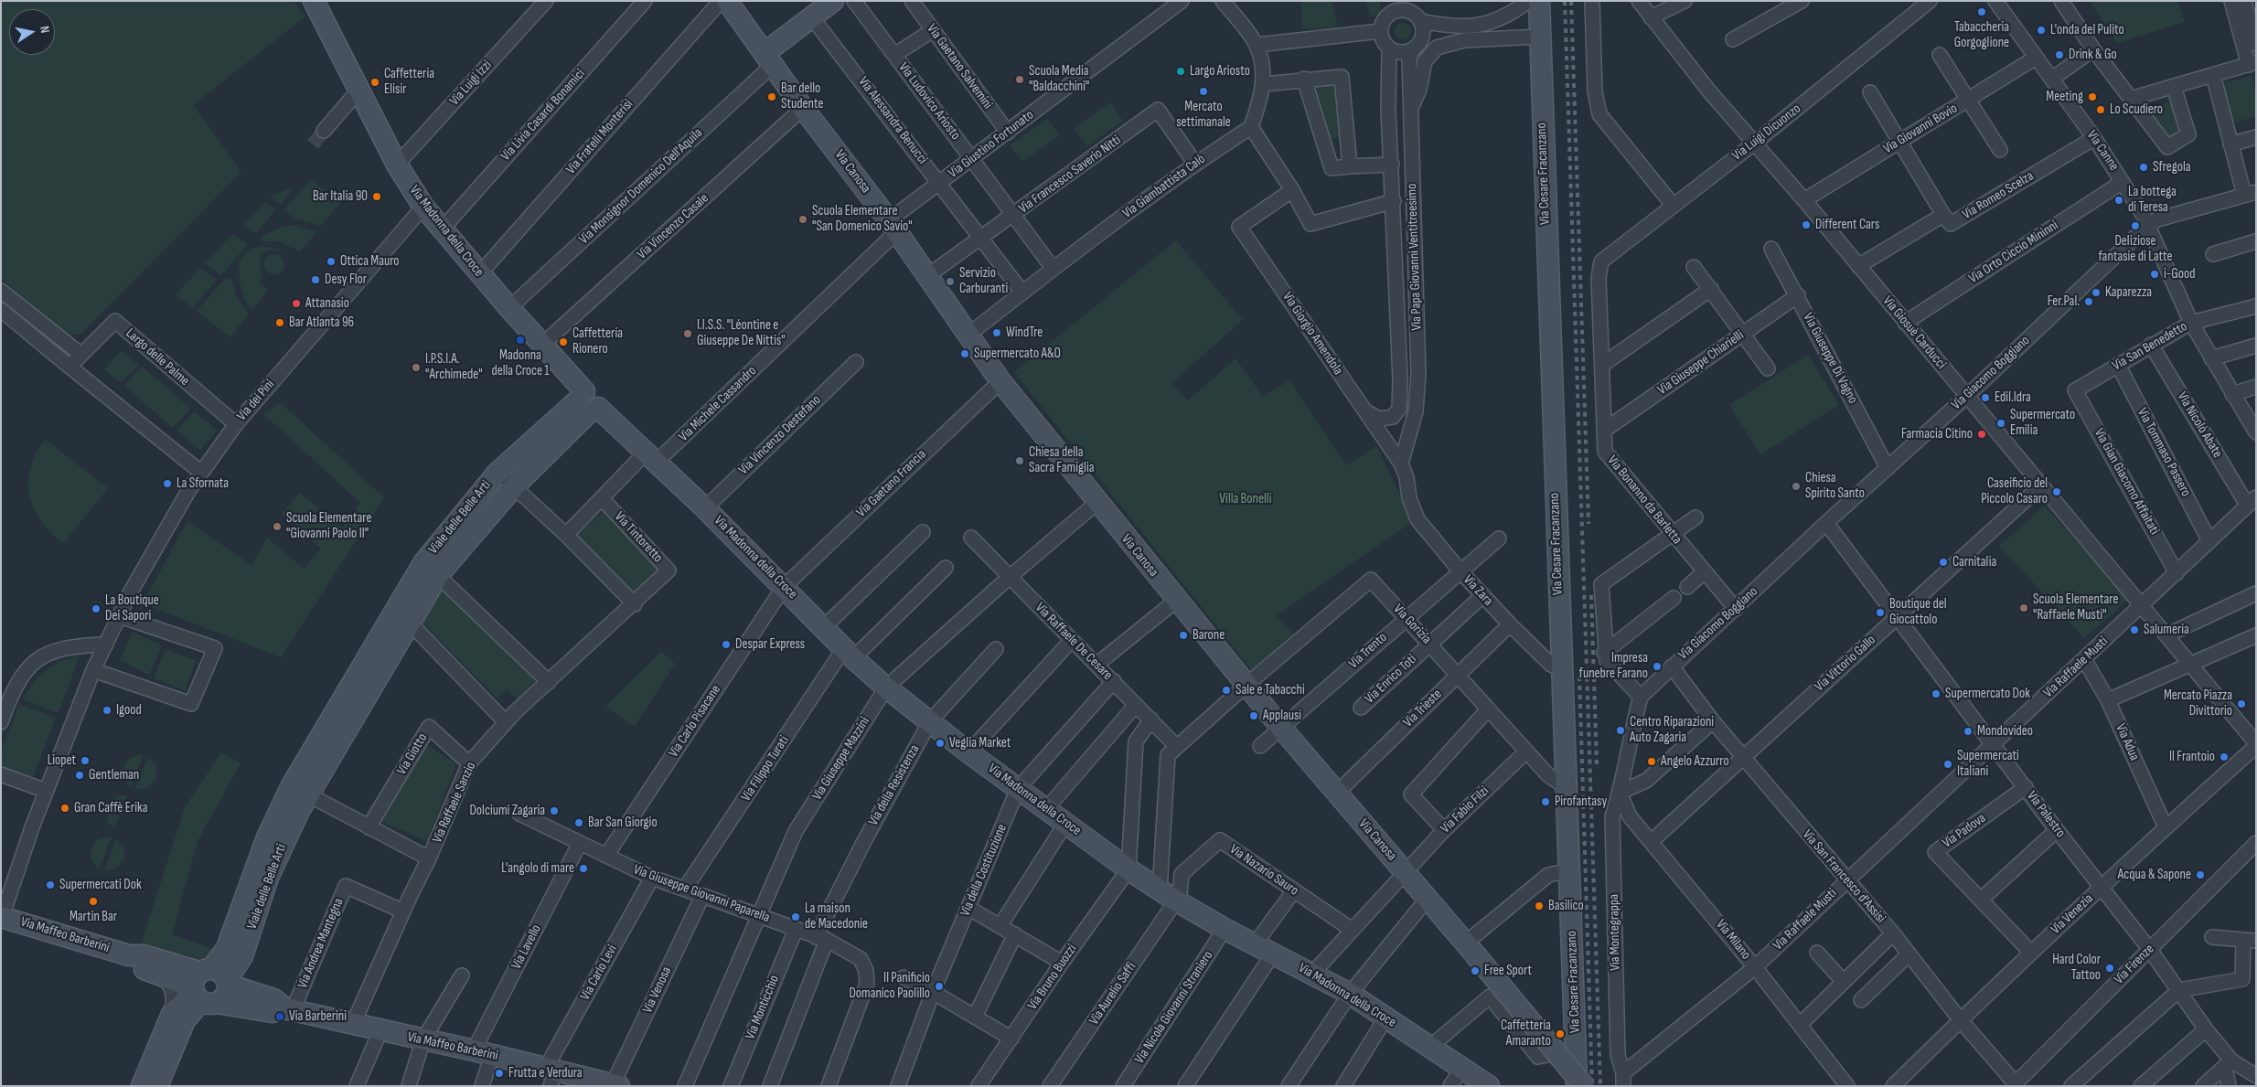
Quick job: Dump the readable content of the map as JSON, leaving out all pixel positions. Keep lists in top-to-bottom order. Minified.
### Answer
{"streets":{"street":["Via Gaetano Salvemini","Via Luigi Izzi","Via Ludovico Ariosto","Via Livia Casardi Bonamici","Via Alessandra Benucci","Via Giovanni Bovio","Via Luigi Dicuonzo","Via Fratelli Monterisi","Via Giustino Fortunato","Via Canne","Via Canosa","Via Cesare Fracanzano","Via Francesco Saverio Nitti","Via Monsignor Domenico Dell'Aquila","Via Giambattista Calò","Via Romeo Scelza","Via Vincenzo Casale","Via Madonna della Croce","Via Orto Ciccio Mininni","Via Papa Giovanni Ventitreesimo","Via Giosuè Carducci","Via Giorgio Amendola","Via San Benedetto","Largo delle Palme","Via Giuseppe Di Vagno","Via Giuseppe Chiarielli","Via Giacomo Boggiano","Via dei Pini","Via Michele Cassandro","Via Nicolò Abate","Via Vincenzo Destefano","Via Tommaso Passero","Via Gian Giacomo Affaitati","Via Gaetano Francia","Via Bonanno da Barletta","Viale delle Belle Arti","Via Tintoretto","Via Zara","Via Gorizia","Via Raffaele De Cesare","Via Trento","Via Vittorio Gallo","Via Raffaele Musti","Via Enrico Toti","Via Trieste","Via Carlo Pisacane","Via Adua","Via Giotto","Via Giuseppe Mazzini","Via Filippo Turati","Via della Resistenza","Via Raffaele Sanzio","Via Fabio Filzi","Via Palestro","Via Padova","Via della Costituzione","Via Nazario Sauro","Via San Francesco d'Assisi","Via Giuseppe Giovanni Paparella","Via Venezia","Via Montegrappa","Via Maffeo Barberini","Via Milano","Via Andrea Mantegna","Via Lavello","Via Firenze","Via Carlo Levi","Via Bruno Buozzi","Via Venosa","Via Aurelio Saffi","Via Monticchio","Via Nicola Giovanni Straniero"]},"crossings":[["Via Gaetano Salvemini","Via Giustino Fortunato"],["Via Luigi Izzi","Via Madonna della Croce"],["Via Ludovico Ariosto","Via Giustino Fortunato"],["Via Ludovico Ariosto","Via Francesco Saverio Nitti"],["Via Ludovico Ariosto","Via Giambattista Calò"],["Via Livia Casardi Bonamici","Via Madonna della Croce"],["Via Alessandra Benucci","Via Giustino Fortunato"],["Via Alessandra Benucci","Via Francesco Saverio Nitti"],["Via Alessandra Benucci","Via Giambattista Calò"],["Via Giovanni Bovio","Via Canne"],["Via Giovanni Bovio","Via Giosuè Carducci"],["Via Luigi Dicuonzo","Via Giosuè Carducci"],["Via Luigi Dicuonzo","Via Bonanno da Barletta"],["Via Fratelli Monterisi","Via Madonna della Croce"],["Via Giustino Fortunato","Via Canosa"],["Via Giustino Fortunato","Via Michele Cassandro"],["Via Canne","Via Romeo Scelza"],["Via Canne","Via Orto Ciccio Mininni"],["Via Canne","Via San Benedetto"],["Via Canne","Via Giacomo Boggiano"],["Via Canosa","Via Francesco Saverio Nitti"],["Via Canosa","Via Monsignor Domenico Dell'Aquila"],["Via Canosa","Via Giambattista Calò"],["Via Canosa","Via Vincenzo Casale"],["Via Canosa","Via Michele Cassandro"],["Via Canosa","Via Gaetano Francia"],["Via Canosa","Via Gorizia"],["Via Canosa","Via Trento"],["Via Canosa","Via Trieste"],["Via Canosa","Via Giuseppe Mazzini"],["Via Canosa","Via Fabio Filzi"],["Via Cesare Fracanzano","Via Zara"],["Via Cesare Fracanzano","Via Gorizia"],["Via Francesco Saverio Nitti","Via Giambattista Calò"],["Via Monsignor Domenico Dell'Aquila","Via Madonna della Croce"],["Via Romeo Scelza","Via Giosuè Carducci"],["Via Vincenzo Casale","Via Madonna della Croce"],["Via Madonna della Croce","Via dei Pini"],["Via Madonna della Croce","Via Michele Cassandro"],["Via Madonna della Croce","Via Vincenzo Destefano"],["Via Madonna della Croce","Via Gaetano Francia"],["Via Madonna della Croce","Viale delle Belle Arti"],["Via Madonna della Croce","Via Carlo Pisacane"],["Via Madonna della Croce","Via Giuseppe Mazzini"],["Via Madonna della Croce","Via Filippo Turati"],["Via Madonna della Croce","Via della Resistenza"],["Via Madonna della Croce","Via Fabio Filzi"],["Via Madonna della Croce","Via della Costituzione"],["Via Madonna della Croce","Via Nazario Sauro"],["Via Madonna della Croce","Via Bruno Buozzi"],["Via Madonna della Croce","Via Aurelio Saffi"],["Via Madonna della Croce","Via Nicola Giovanni Straniero"],["Via Orto Ciccio Mininni","Via Giosuè Carducci"],["Via Papa Giovanni Ventitreesimo","Via Giorgio Amendola"],["Via Giosuè Carducci","Via Giacomo Boggiano"],["Via Giosuè Carducci","Via Vittorio Gallo"],["Via Giosuè Carducci","Via Raffaele Musti"],["Via Giosuè Carducci","Via Venezia"],["Via Giorgio Amendola","Via Zara"],["Via San Benedetto","Via Nicolò Abate"],["Via San Benedetto","Via Tommaso Passero"],["Via San Benedetto","Via Gian Giacomo Affaitati"],["Largo delle Palme","Via dei Pini"],["Via Giuseppe Di Vagno","Via Giuseppe Chiarielli"],["Via Giuseppe Di Vagno","Via Giacomo Boggiano"],["Via Giuseppe Chiarielli","Via Bonanno da Barletta"],["Via Giacomo Boggiano","Via Bonanno da Barletta"],["Via Giacomo Boggiano","Via Palestro"],["Via Giacomo Boggiano","Via San Francesco d'Assisi"],["Via dei Pini","Via Maffeo Barberini"],["Via Nicolò Abate","Via Raffaele Musti"],["Via Tommaso Passero","Via Raffaele Musti"],["Via Gian Giacomo Affaitati","Via Raffaele Musti"],["Via Gaetano Francia","Via Carlo Pisacane"],["Viale delle Belle Arti","Via Maffeo Barberini"],["Via Tintoretto","Via Raffaele Sanzio"],["Via Zara","Via Trento"],["Via Zara","Via Enrico Toti"],["Via Zara","Via Trieste"],["Via Gorizia","Via Trento"],["Via Gorizia","Via Enrico Toti"],["Via Gorizia","Via Trieste"],["Via Gorizia","Via Fabio Filzi"],["Via Raffaele De Cesare","Via Giuseppe Mazzini"],["Via Raffaele De Cesare","Via della Costituzione"],["Via Vittorio Gallo","Via Palestro"],["Via Vittorio Gallo","Via San Francesco d'Assisi"],["Via Vittorio Gallo","Via Milano"],["Via Raffaele Musti","Via Adua"],["Via Raffaele Musti","Via Palestro"],["Via Raffaele Musti","Via San Francesco d'Assisi"],["Via Raffaele Musti","Via Montegrappa"],["Via Raffaele Musti","Via Milano"],["Via Carlo Pisacane","Via Giuseppe Giovanni Paparella"],["Via Adua","Via Venezia"],["Via Giotto","Via Raffaele Sanzio"],["Via Giuseppe Mazzini","Via Giuseppe Giovanni Paparella"],["Via Filippo Turati","Via Giuseppe Giovanni Paparella"],["Via della Resistenza","Via Giuseppe Giovanni Paparella"],["Via Raffaele Sanzio","Via Maffeo Barberini"],["Via Raffaele Sanzio","Via Andrea Mantegna"],["Via Fabio Filzi","Via Nazario Sauro"],["Via Palestro","Via Padova"],["Via Palestro","Via Venezia"],["Via Palestro","Via Firenze"],["Via Padova","Via Venezia"],["Via Nazario Sauro","Via Aurelio Saffi"],["Via San Francesco d'Assisi","Via Venezia"],["Via San Francesco d'Assisi","Via Firenze"],["Via Giuseppe Giovanni Paparella","Via Lavello"],["Via Giuseppe Giovanni Paparella","Via Carlo Levi"],["Via Giuseppe Giovanni Paparella","Via Venosa"],["Via Giuseppe Giovanni Paparella","Via Monticchio"],["Via Montegrappa","Via Milano"],["Via Maffeo Barberini","Via Andrea Mantegna"],["Via Maffeo Barberini","Via Lavello"],["Via Maffeo Barberini","Via Carlo Levi"],["Via Maffeo Barberini","Via Venosa"]],"parks":["Villa Bonelli"],"places":["Tabaccheria Gorgoglione","L'onda del Pulito","Drink & Go","Largo Ariosto","Scuola Media \"Baldacchini\"","Caffetteria Elisir","Mercato settimanale","Bar dello Studente","Meeting","Lo Scudiero","Sfregola","Bar Italia 90","La bottega di Teresa","Scuola Elementare \"San Domenico Savio\"","Different Cars","Deliziose fantasie di Latte","Ottica Mauro","i-Good","Desy Flor","Servizio Carburanti","Kaparezza","Fer.Pal.","Attanasio","Bar Atlanta 96","WindTre","I.I.S.S. \"Léontine e Giuseppe De Nittis\"","Madonna della Croce 1","Caffetteria Rionero","Supermercato A&O","I.P.S.I.A. \"Archimede\"","Edil.Idra","Supermercato Emilia","Farmacia Citino","Chiesa della Sacra Famiglia","La Sfornata","Chiesa Spirito Santo","Caseificio del Piccolo Casaro","Scuola Elementare \"Giovanni Paolo II\"","Carnitalia","Scuola Elementare \"Raffaele Musti\"","La Boutique Dei Sapori","Boutique del Giocattolo","Salumeria","Barone","Despar Express","Impresa funebre Farano","Sale e Tabacchi","Supermercato Dok","Mercato Piazza Divittorio","Igood","Applausi","Centro Riparazioni Auto Zagaria","Mondovideo","Veglia Market","Il Frantoio","Liopet","Angelo Azzurro","Supermercati Italiani","Gentleman","Pirofantasy","Gran Caffè Erika","Dolciumi Zagaria","Bar San Giorgio","L'angolo di mare","Acqua & Sapone","Supermercati Dok","Martin Bar","Basilico","La maison de Macedonie","Hard Color Tattoo","Free Sport","Il Panificio Domanico Paolillo","Via Barberini","Caffetteria Amaranto","Frutta e Verdura"],"north":"right"}
